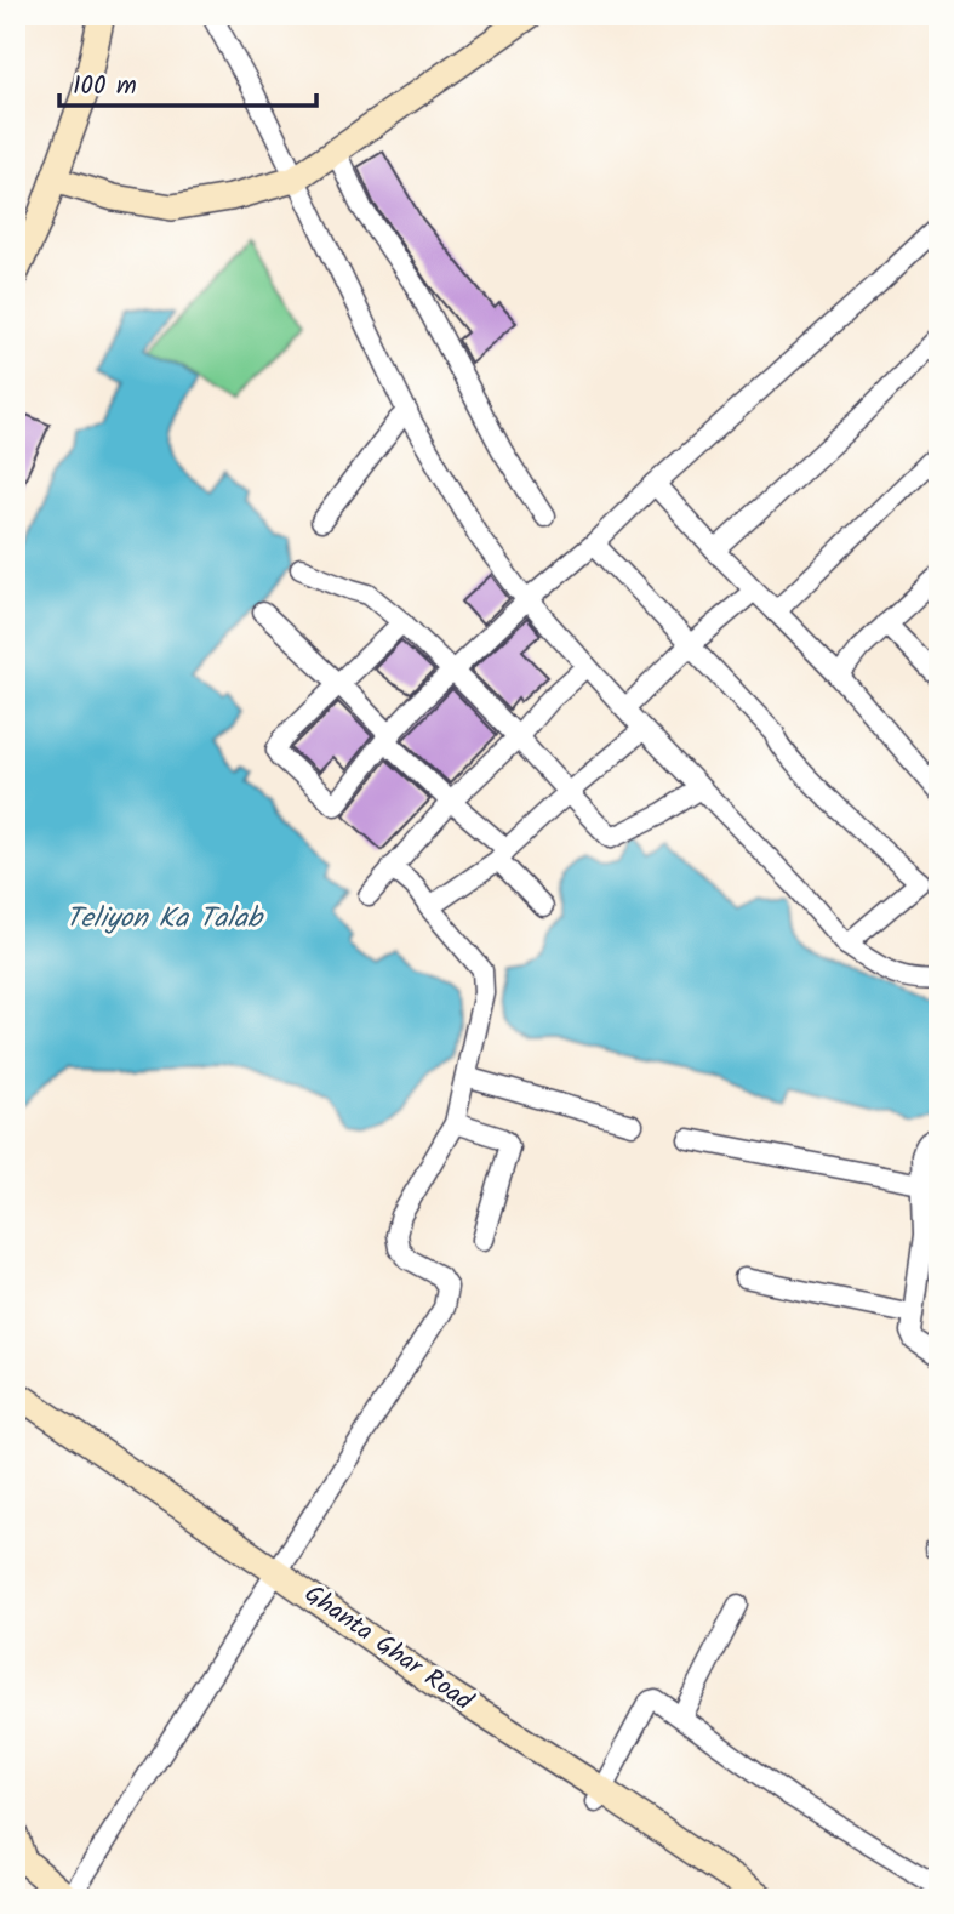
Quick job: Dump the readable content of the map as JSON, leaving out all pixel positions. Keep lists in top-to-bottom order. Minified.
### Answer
{"streets":{"street":["Ghanta Ghar Road"]},"water":["Teliyon Ka Talab"],"scale_bar":"100 m"}
